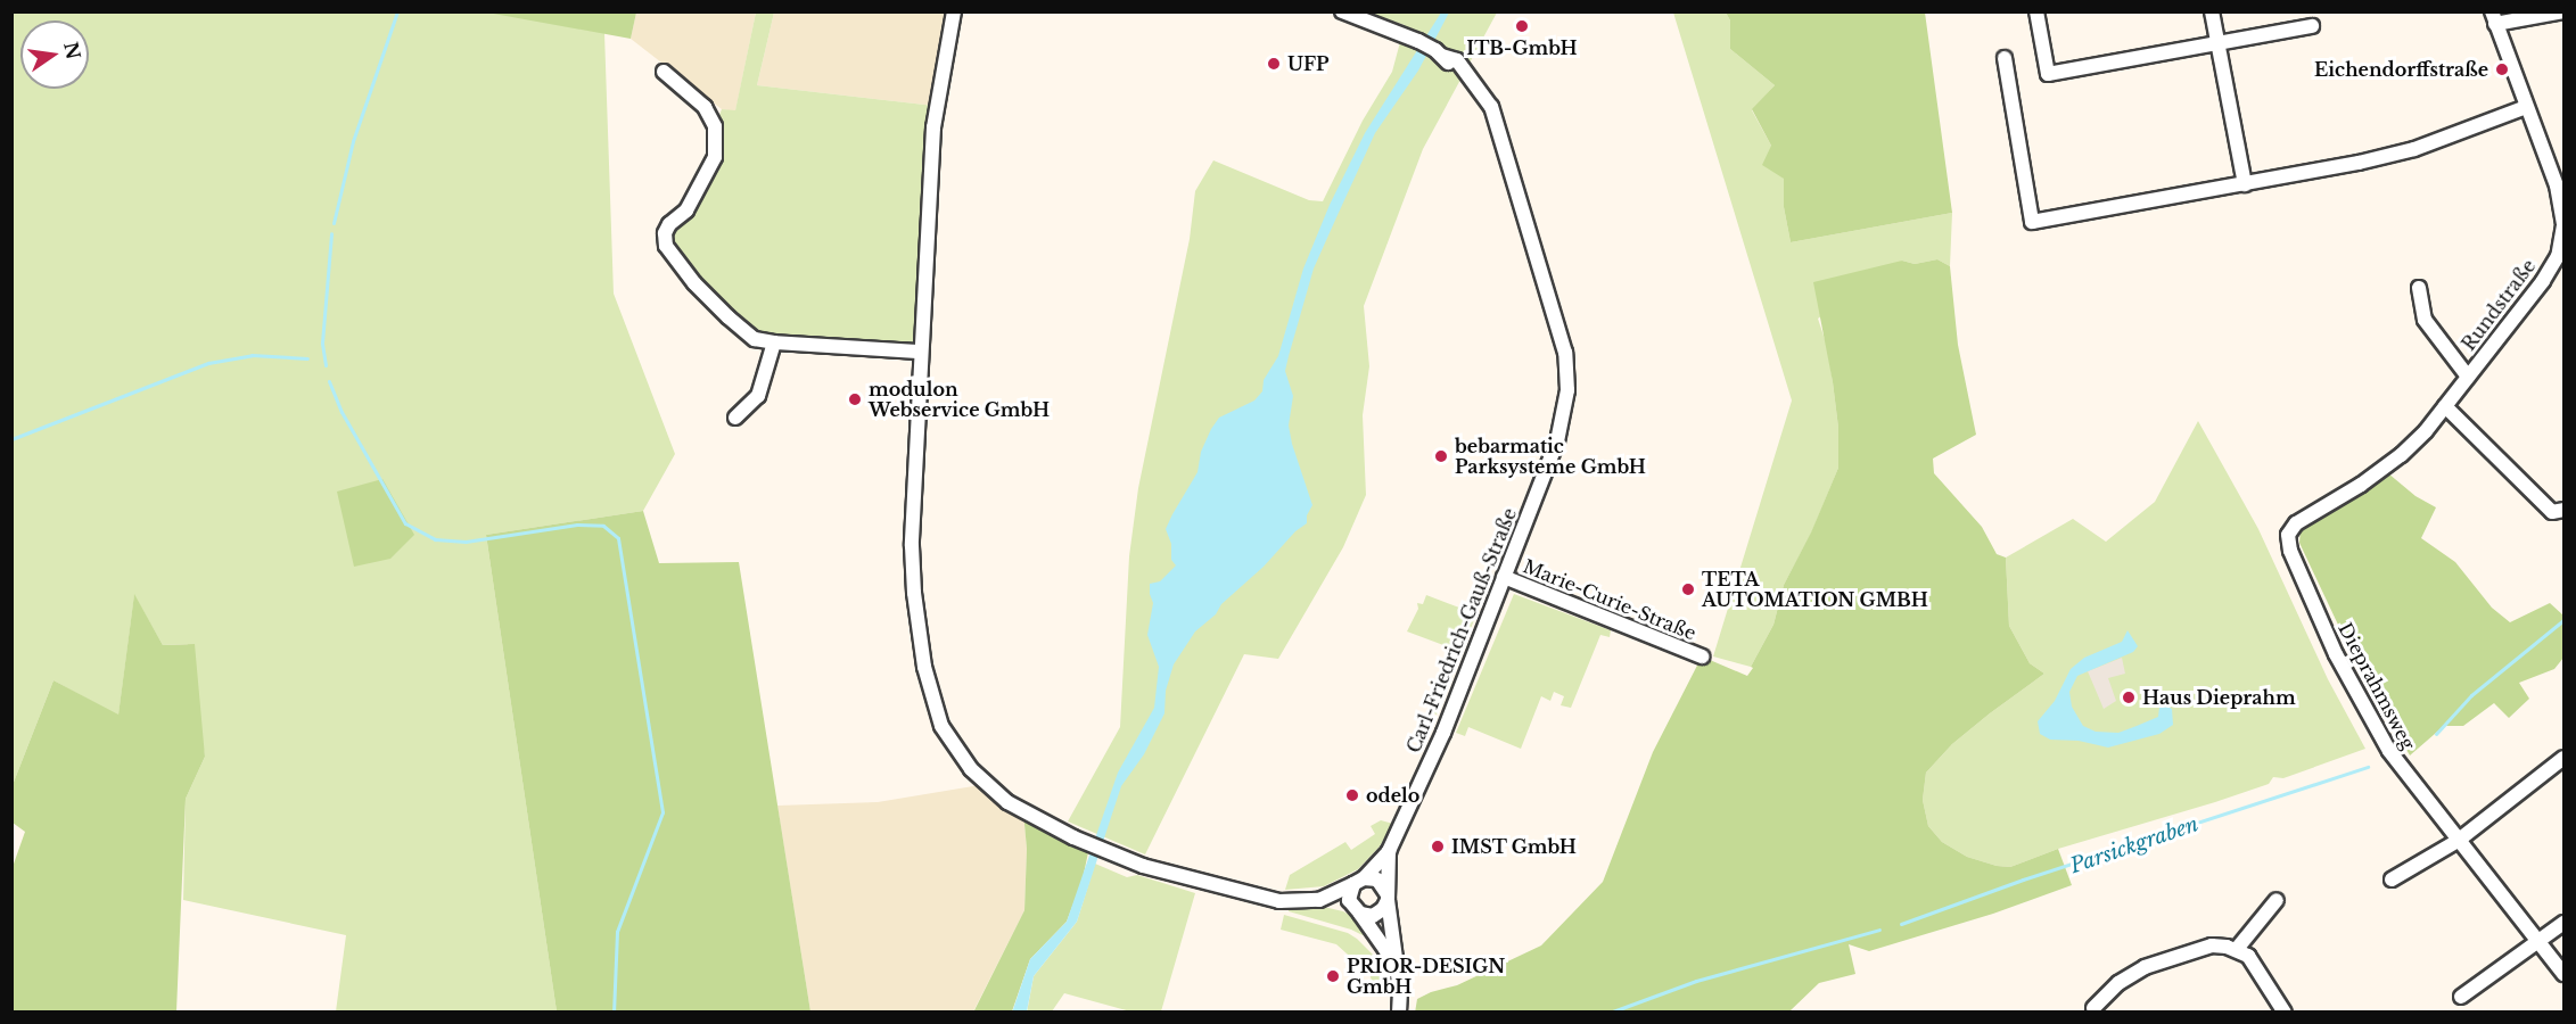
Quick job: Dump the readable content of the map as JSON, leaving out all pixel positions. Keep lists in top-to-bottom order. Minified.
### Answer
{"streets":{"street":["Rundstraße","Marie-Curie-Straße","Carl-Friedrich-Gauß-Straße","Dieprahmsweg"]},"crossings":[["Rundstraße","Dieprahmsweg"],["Marie-Curie-Straße","Carl-Friedrich-Gauß-Straße"]],"water":["Parsickgraben"],"places":["ITB-GmbH","UFP","Eichendorffstraße","modulon Webservice GmbH","bebarmatic Parksysteme GmbH","TETA AUTOMATION GMBH","Haus Dieprahm","odelo","IMST GmbH","PRIOR-DESIGN GmbH"],"north":"right"}
